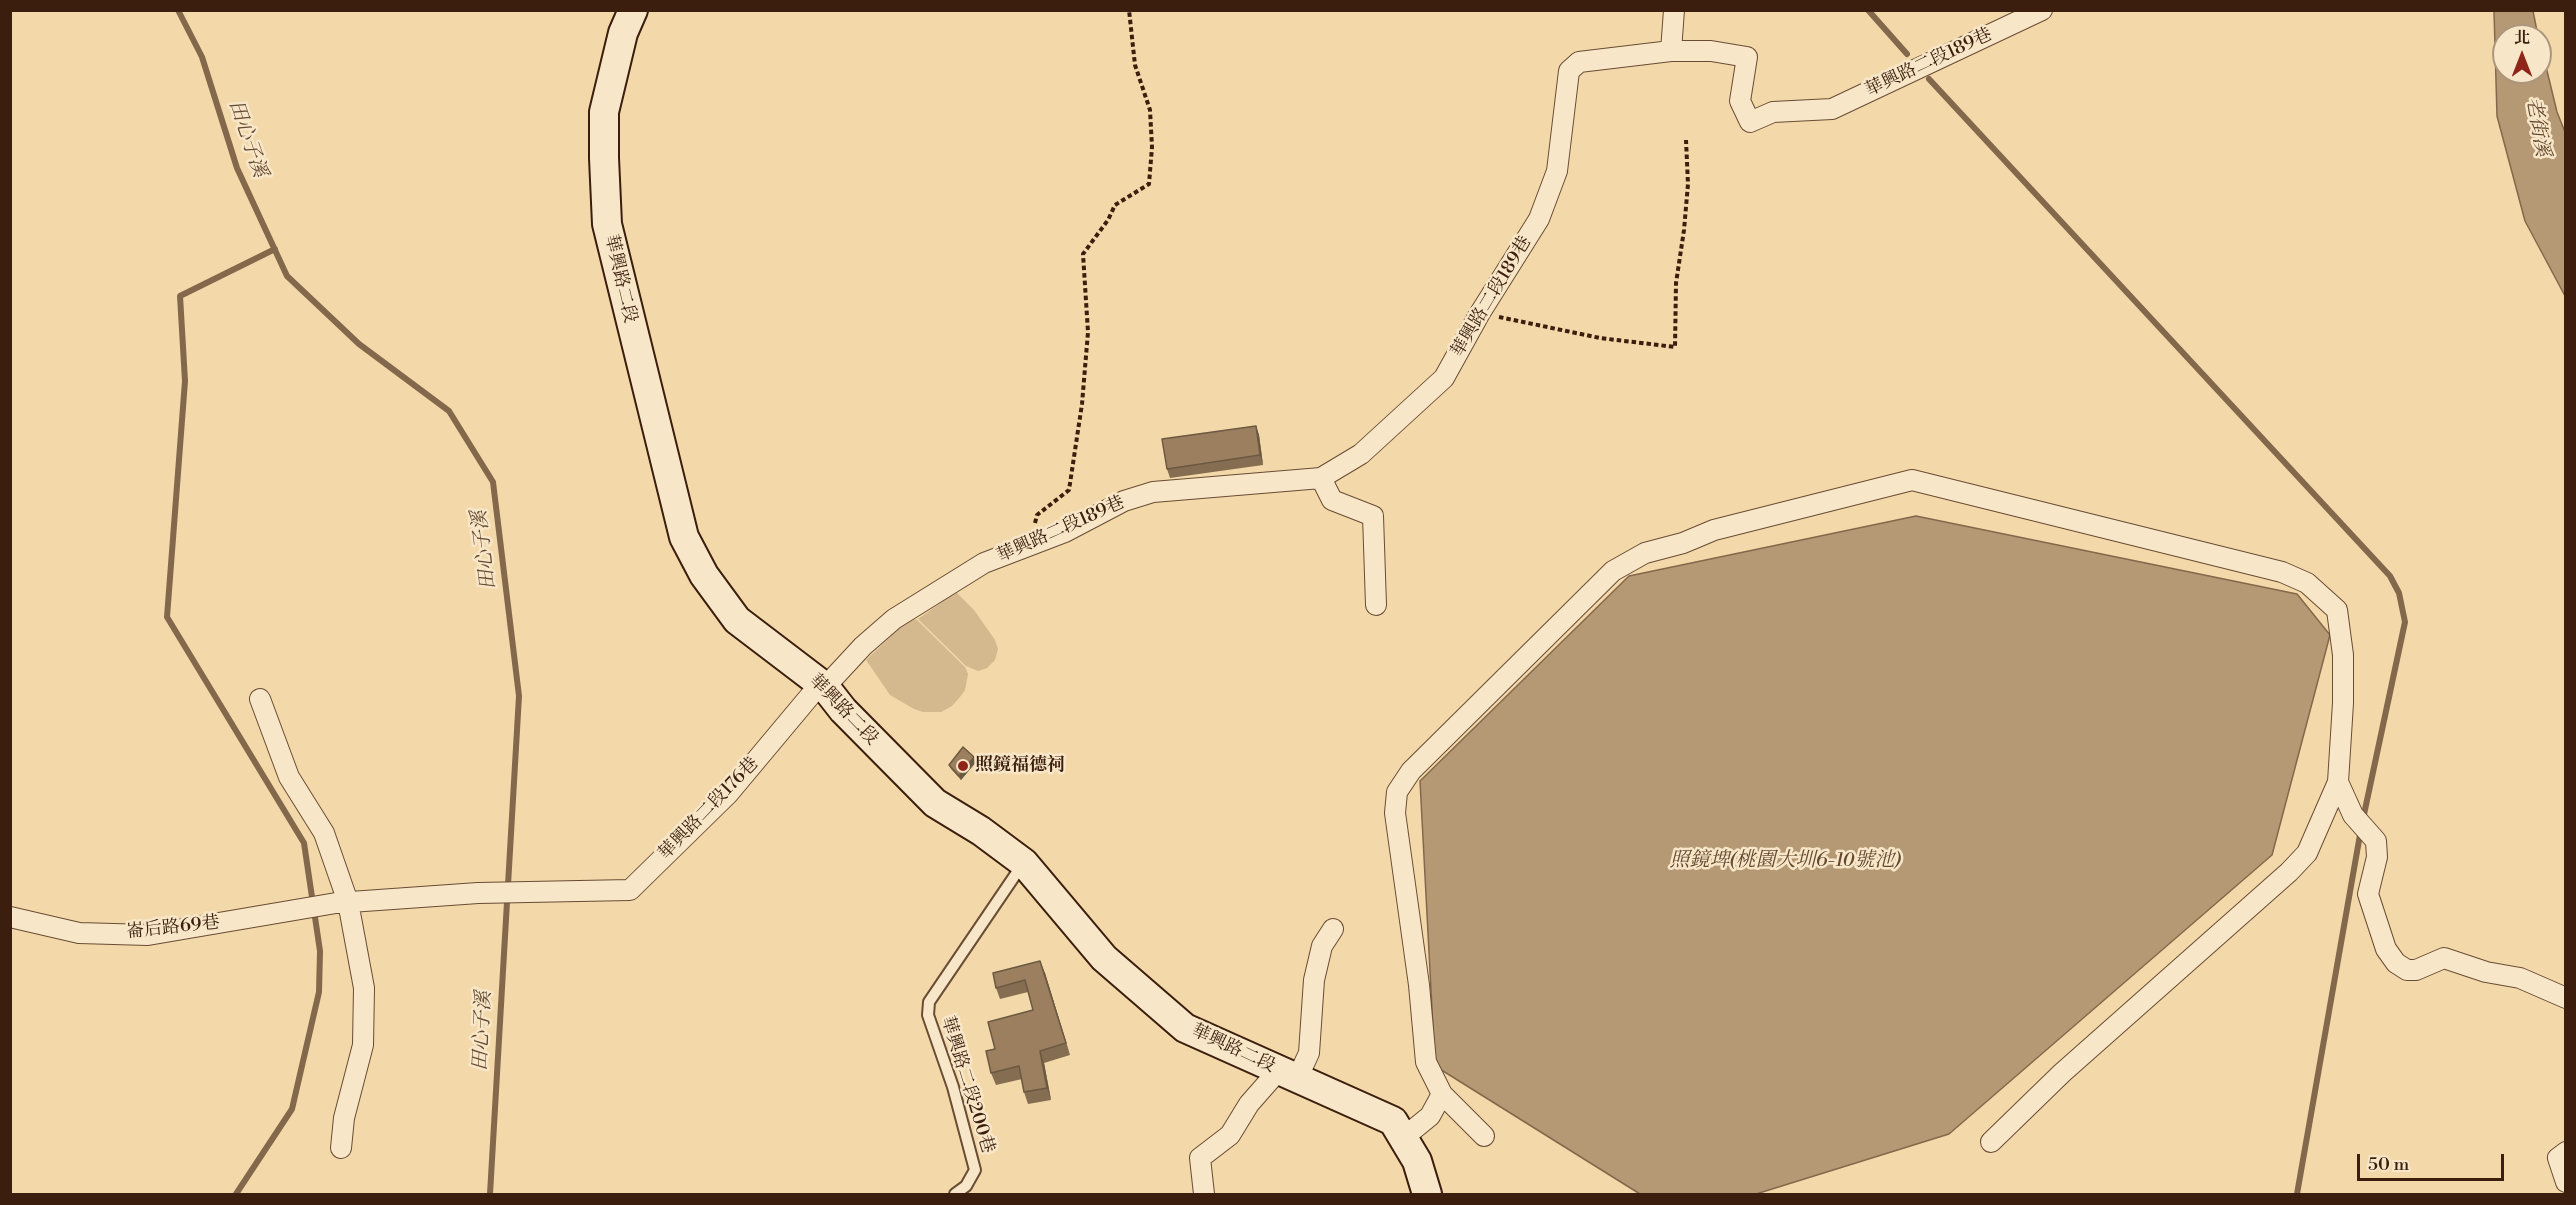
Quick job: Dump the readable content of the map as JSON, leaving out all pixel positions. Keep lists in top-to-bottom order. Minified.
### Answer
{"streets":{"street":["華興路二段189巷","華興路二段","華興路二段176巷","崙后路69巷"],"lane":["華興路二段200巷"]},"crossings":[["華興路二段189巷","華興路二段"],["華興路二段189巷","華興路二段176巷"],["華興路二段","華興路二段176巷"],["華興路二段","華興路二段200巷"],["華興路二段176巷","崙后路69巷"]],"water":["老街溪","田心子溪","照鏡埤(桃園大圳6-10號池)"],"places":["照鏡福德祠"],"scale_bar":"50 m","north":"top"}
